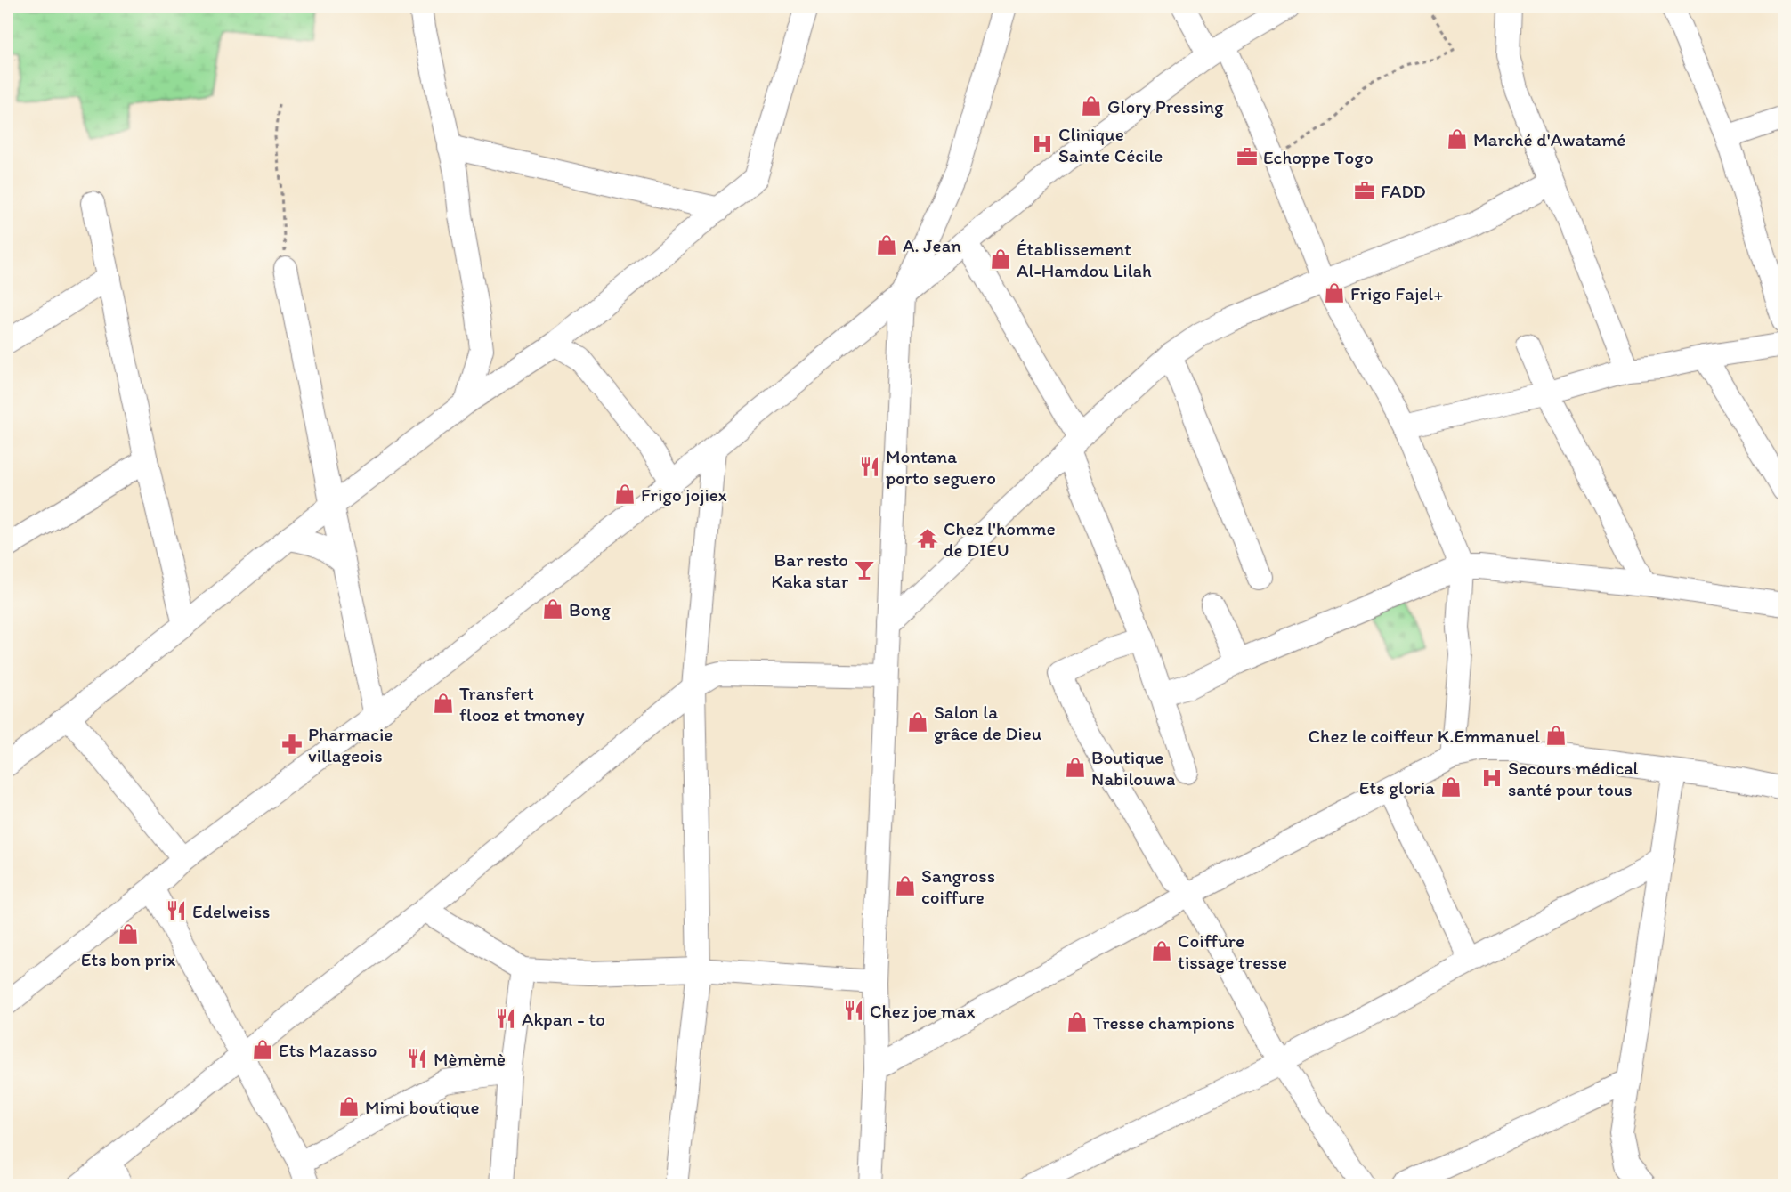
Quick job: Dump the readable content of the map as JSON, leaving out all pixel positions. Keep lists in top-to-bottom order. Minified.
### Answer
{"places":{"shop":["Glory Pressing","Marché d'Awatamé","A. Jean","Établissement Al-Hamdou Lilah","Frigo Fajel+","Frigo jojiex","Bong","Transfert flooz et tmoney","Salon la grâce de Dieu","Chez le coiffeur K.Emmanuel","Boutique Nabilouwa","Ets gloria","Sangross coiffure","Ets bon prix","Coiffure tissage tresse","Tresse champions","Ets Mazasso","Mimi boutique"],"hospital":["Clinique Sainte Cécile","Secours médical santé pour tous"],"office":["Echoppe Togo","FADD"],"restaurant":["Montana porto seguero","Edelweiss","Chez joe max","Akpan - to","Mèmèmè"],"temple":["Chez l'homme de DIEU"],"bar":["Bar resto Kaka star"],"pharmacy":["Pharmacie villageois"]}}
